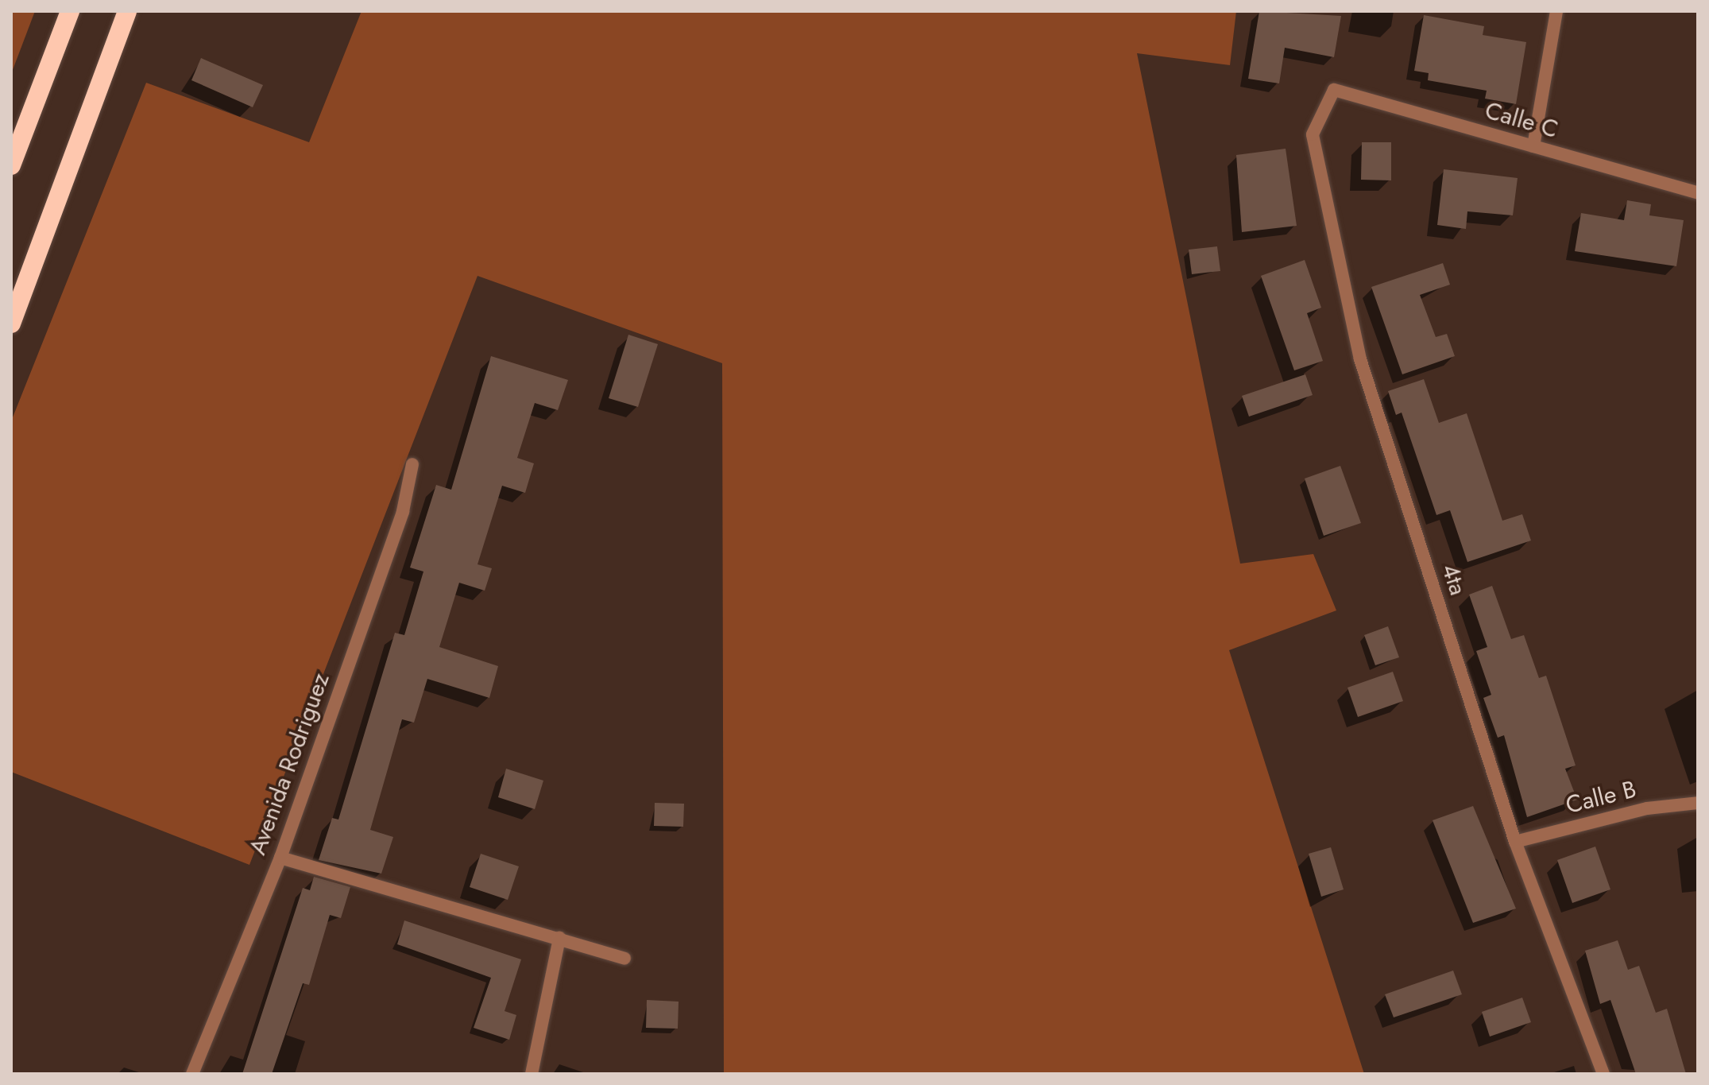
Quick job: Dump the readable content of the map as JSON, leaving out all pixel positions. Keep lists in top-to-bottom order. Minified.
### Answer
{"streets":{"street":["Calle C","4ta","Avenida Rodriguez","Calle B"]},"crossings":[["Calle C","4ta"],["4ta","Calle B"]]}
